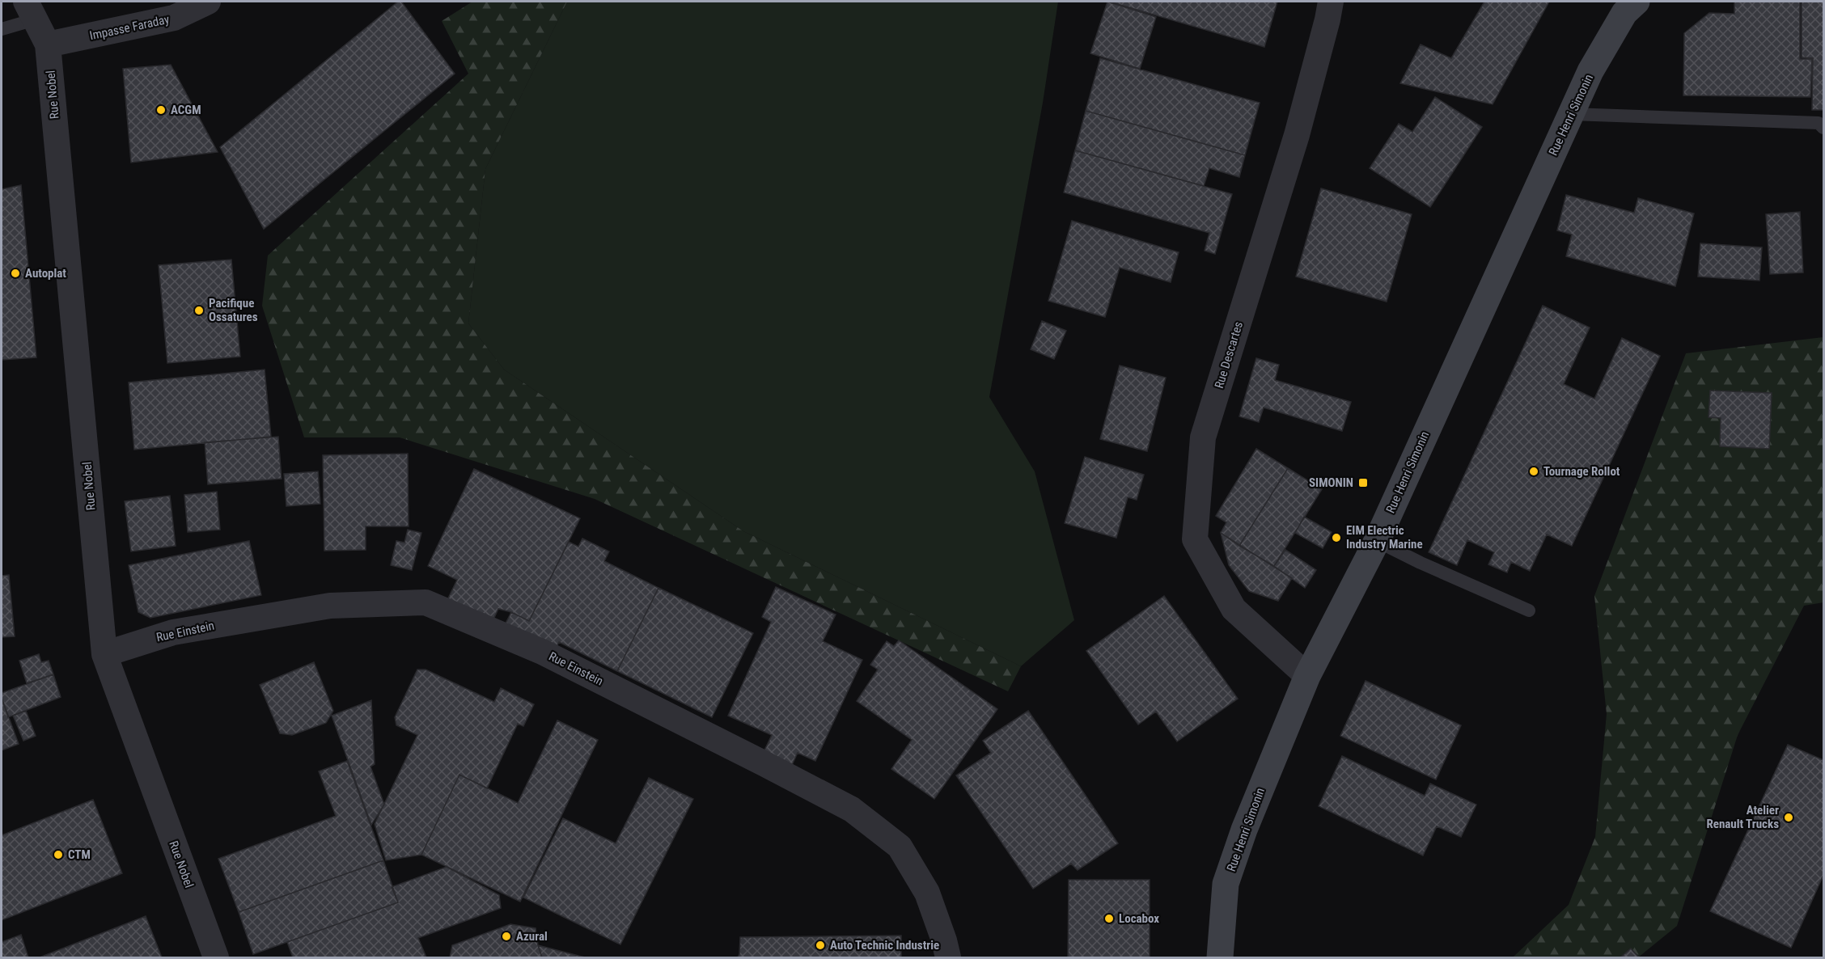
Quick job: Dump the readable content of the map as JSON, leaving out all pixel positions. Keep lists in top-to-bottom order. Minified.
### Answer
{"streets":{"street":["Impasse Faraday","Rue Nobel","Rue Henri Simonin","Rue Descartes","Rue Einstein"]},"crossings":[["Impasse Faraday","Rue Nobel"],["Rue Nobel","Rue Einstein"],["Rue Henri Simonin","Rue Descartes"]],"places":{"other":["ACGM","Autoplat","Pacifique Ossatures","Tournage Rollot","EIM Electric Industry Marine","Atelier Renault Trucks","CTM","Locabox","Azural","Auto Technic Industrie"],"transit":["SIMONIN"]}}
